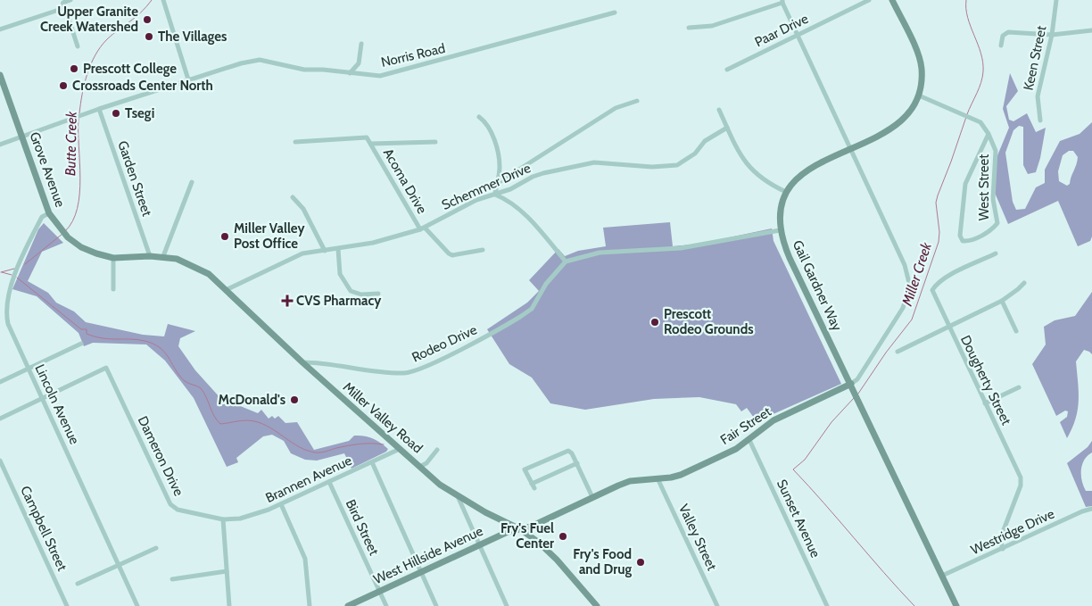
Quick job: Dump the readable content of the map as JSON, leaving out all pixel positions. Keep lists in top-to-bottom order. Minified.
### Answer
{"streets":{"street":["Paar Drive","Norris Road","Keen Street","Grove Avenue","Garden Street","Acoma Drive","Schemmer Drive","West Street","Gail Gardner Way","Rodeo Drive","Dougherty Street","Lincoln Avenue","Miller Valley Road","Fair Street","Dameron Drive","Brannen Avenue","Sunset Avenue","Bird Street","Campbell Street","Westridge Drive","Valley Street","West Hillside Avenue"]},"crossings":[["Norris Road","Grove Avenue"],["Norris Road","Garden Street"],["Grove Avenue","Garden Street"],["Grove Avenue","Lincoln Avenue"],["Grove Avenue","Miller Valley Road"],["Garden Street","Miller Valley Road"],["Acoma Drive","Schemmer Drive"],["Schemmer Drive","Miller Valley Road"],["Gail Gardner Way","Fair Street"],["Gail Gardner Way","Westridge Drive"],["Rodeo Drive","Miller Valley Road"],["Dougherty Street","Westridge Drive"],["Lincoln Avenue","Dameron Drive"],["Miller Valley Road","Fair Street"],["Miller Valley Road","Brannen Avenue"],["Miller Valley Road","West Hillside Avenue"],["Fair Street","Sunset Avenue"],["Fair Street","Valley Street"],["Fair Street","West Hillside Avenue"],["Dameron Drive","Brannen Avenue"],["Brannen Avenue","Bird Street"],["Bird Street","West Hillside Avenue"]],"water":["Butte Creek","Miller Creek"],"places":{"other":["Upper Granite Creek Watershed","The Villages","Prescott College","Crossroads Center North","Tsegi","Miller Valley Post Office","Prescott Rodeo Grounds","McDonald's","Fry's Fuel Center","Fry's Food and Drug"],"health":["CVS Pharmacy"]}}
